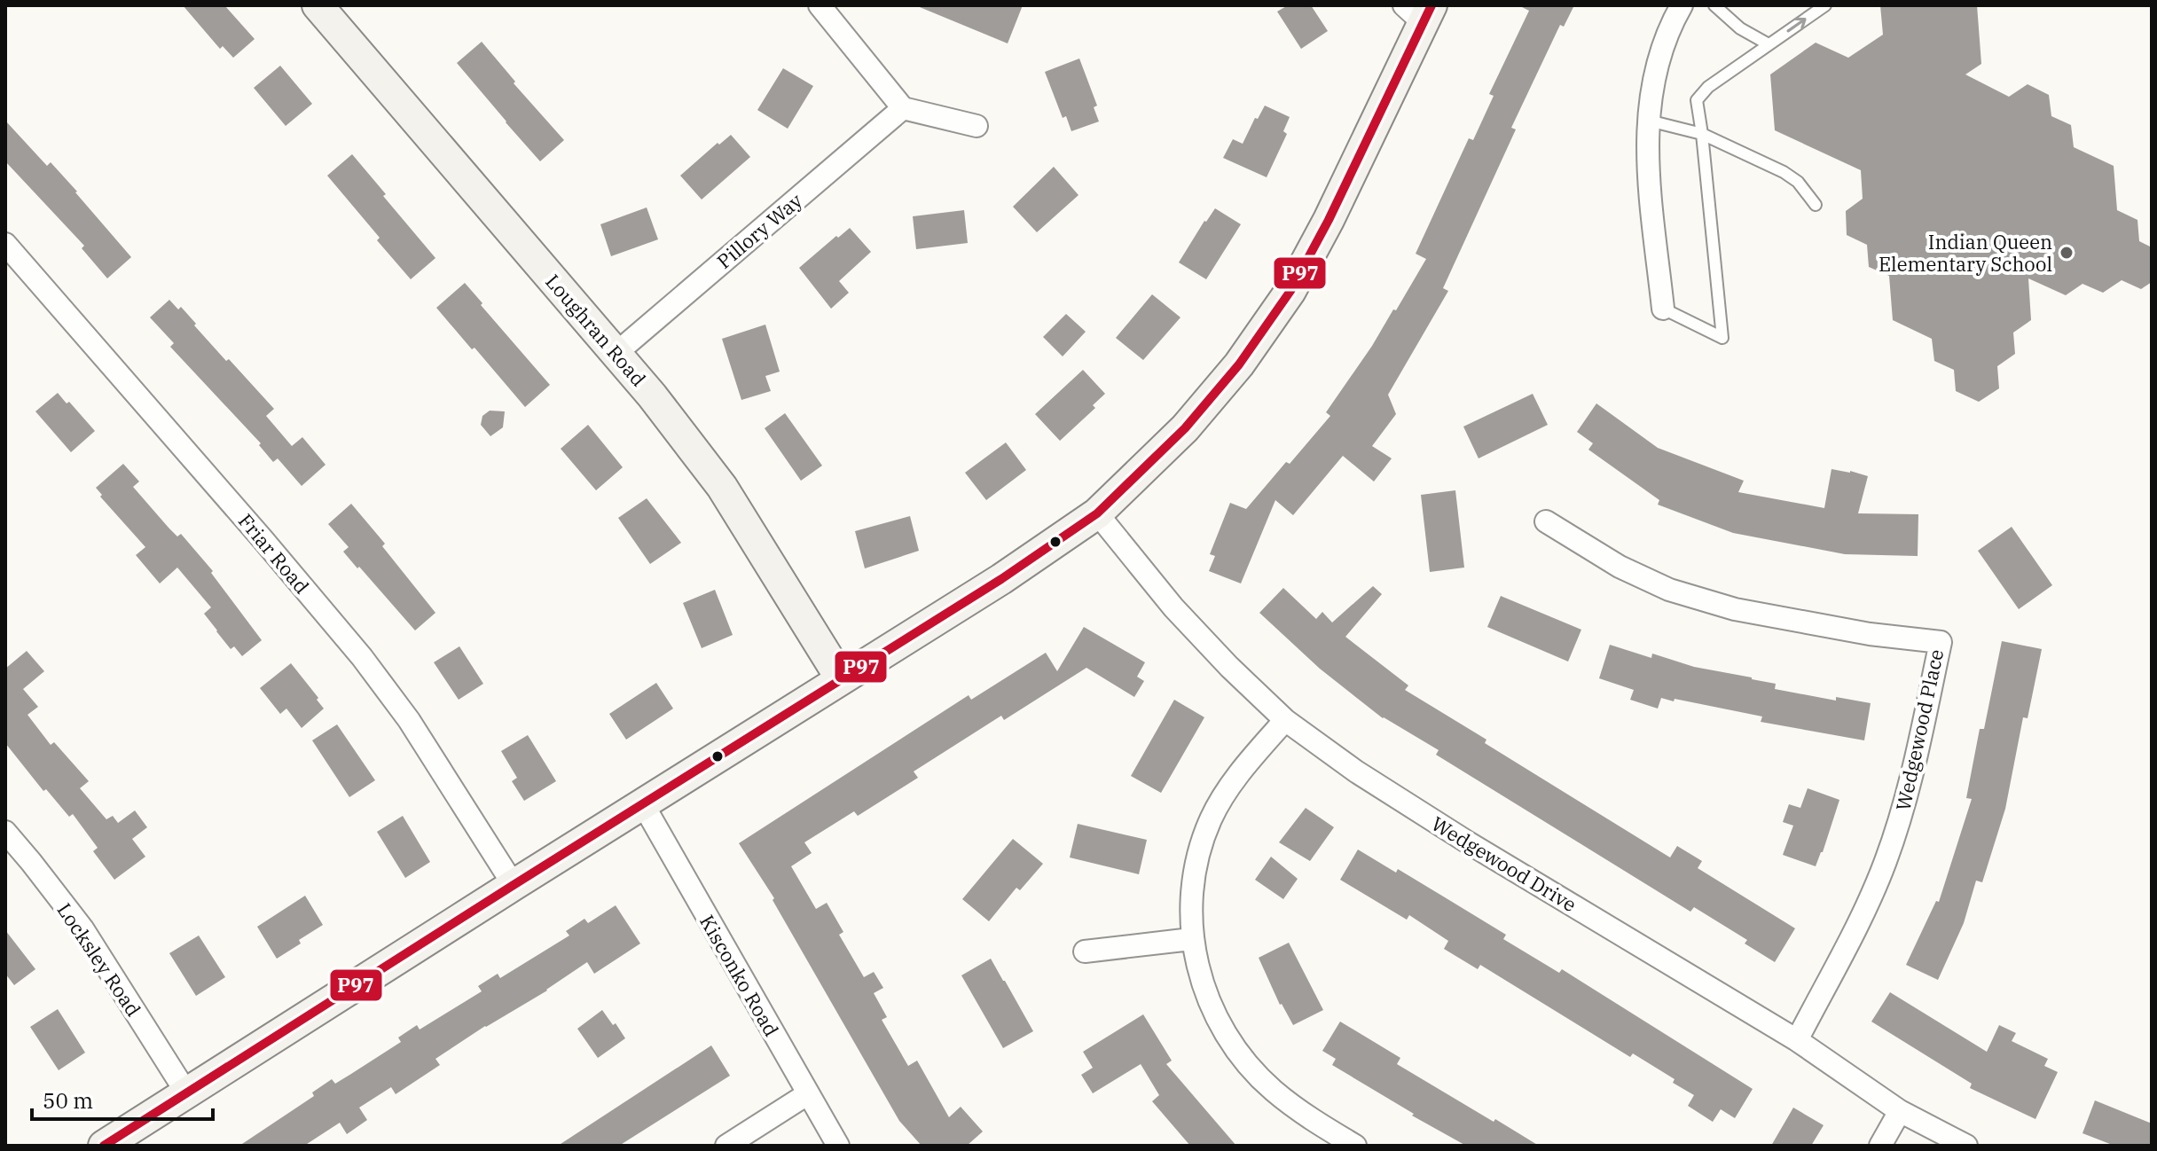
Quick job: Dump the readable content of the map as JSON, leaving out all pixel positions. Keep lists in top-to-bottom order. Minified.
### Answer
{"streets":{"street":["Pillory Way","Loughran Road","Friar Road","Wedgewood Place","Wedgewood Drive","Locksley Road","Kisconko Road"]},"crossings":[["Pillory Way","Loughran Road"],["Wedgewood Place","Wedgewood Drive"]],"places":["Indian Queen Elementary School"],"lines":["transit line P97"],"scale_bar":"50 m"}
